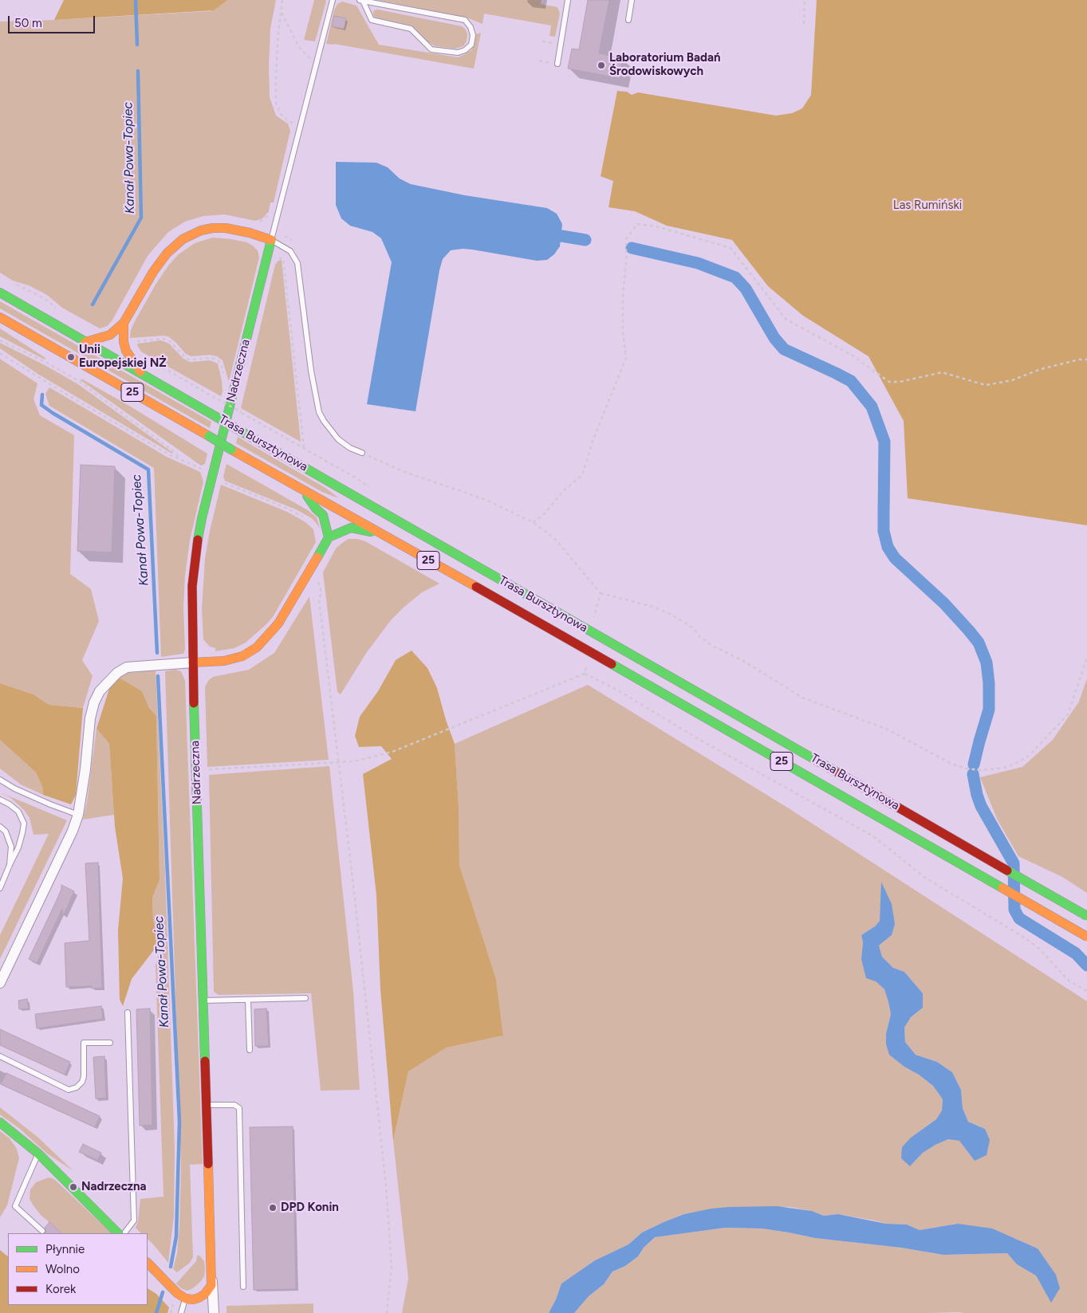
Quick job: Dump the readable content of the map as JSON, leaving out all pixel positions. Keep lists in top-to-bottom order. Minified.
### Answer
{"streets":{"main road":["Nadrzeczna","25","Trasa Bursztynowa"]},"water":["Kanał Powa-Topiec"],"parks":["Las Rumiński"],"places":["Laboratorium Badań Środowiskowych","Unii Europejskiej NŻ","Nadrzeczna","DPD Konin"],"legend":["Płynnie","Wolno","Korek"],"scale_bar":"50 m"}
